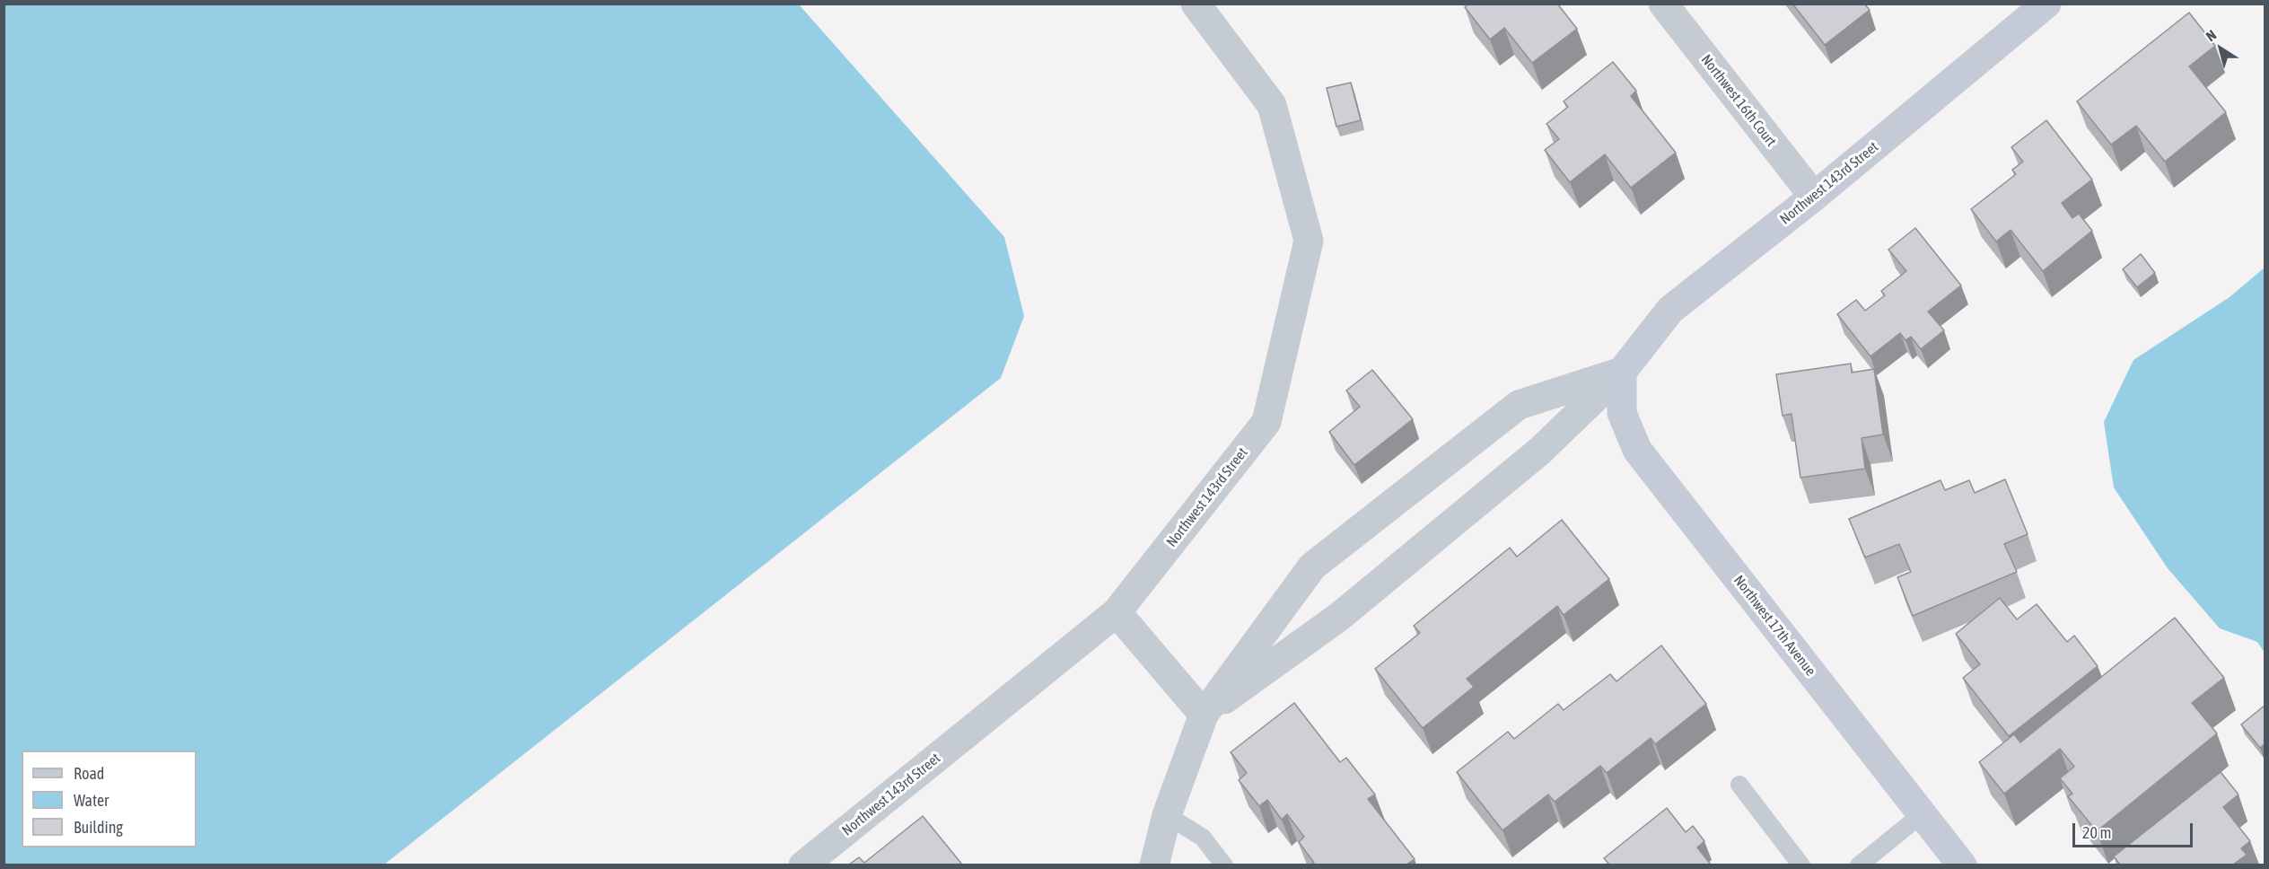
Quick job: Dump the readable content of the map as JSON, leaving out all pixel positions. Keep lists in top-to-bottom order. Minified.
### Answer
{"streets":{"street":["Northwest 16th Court","Northwest 143rd Street","Northwest 17th Avenue"]},"crossings":[["Northwest 16th Court","Northwest 143rd Street"],["Northwest 143rd Street","Northwest 17th Avenue"]],"legend":["Road","Water","Building"],"scale_bar":"20 m","north":"top left"}
